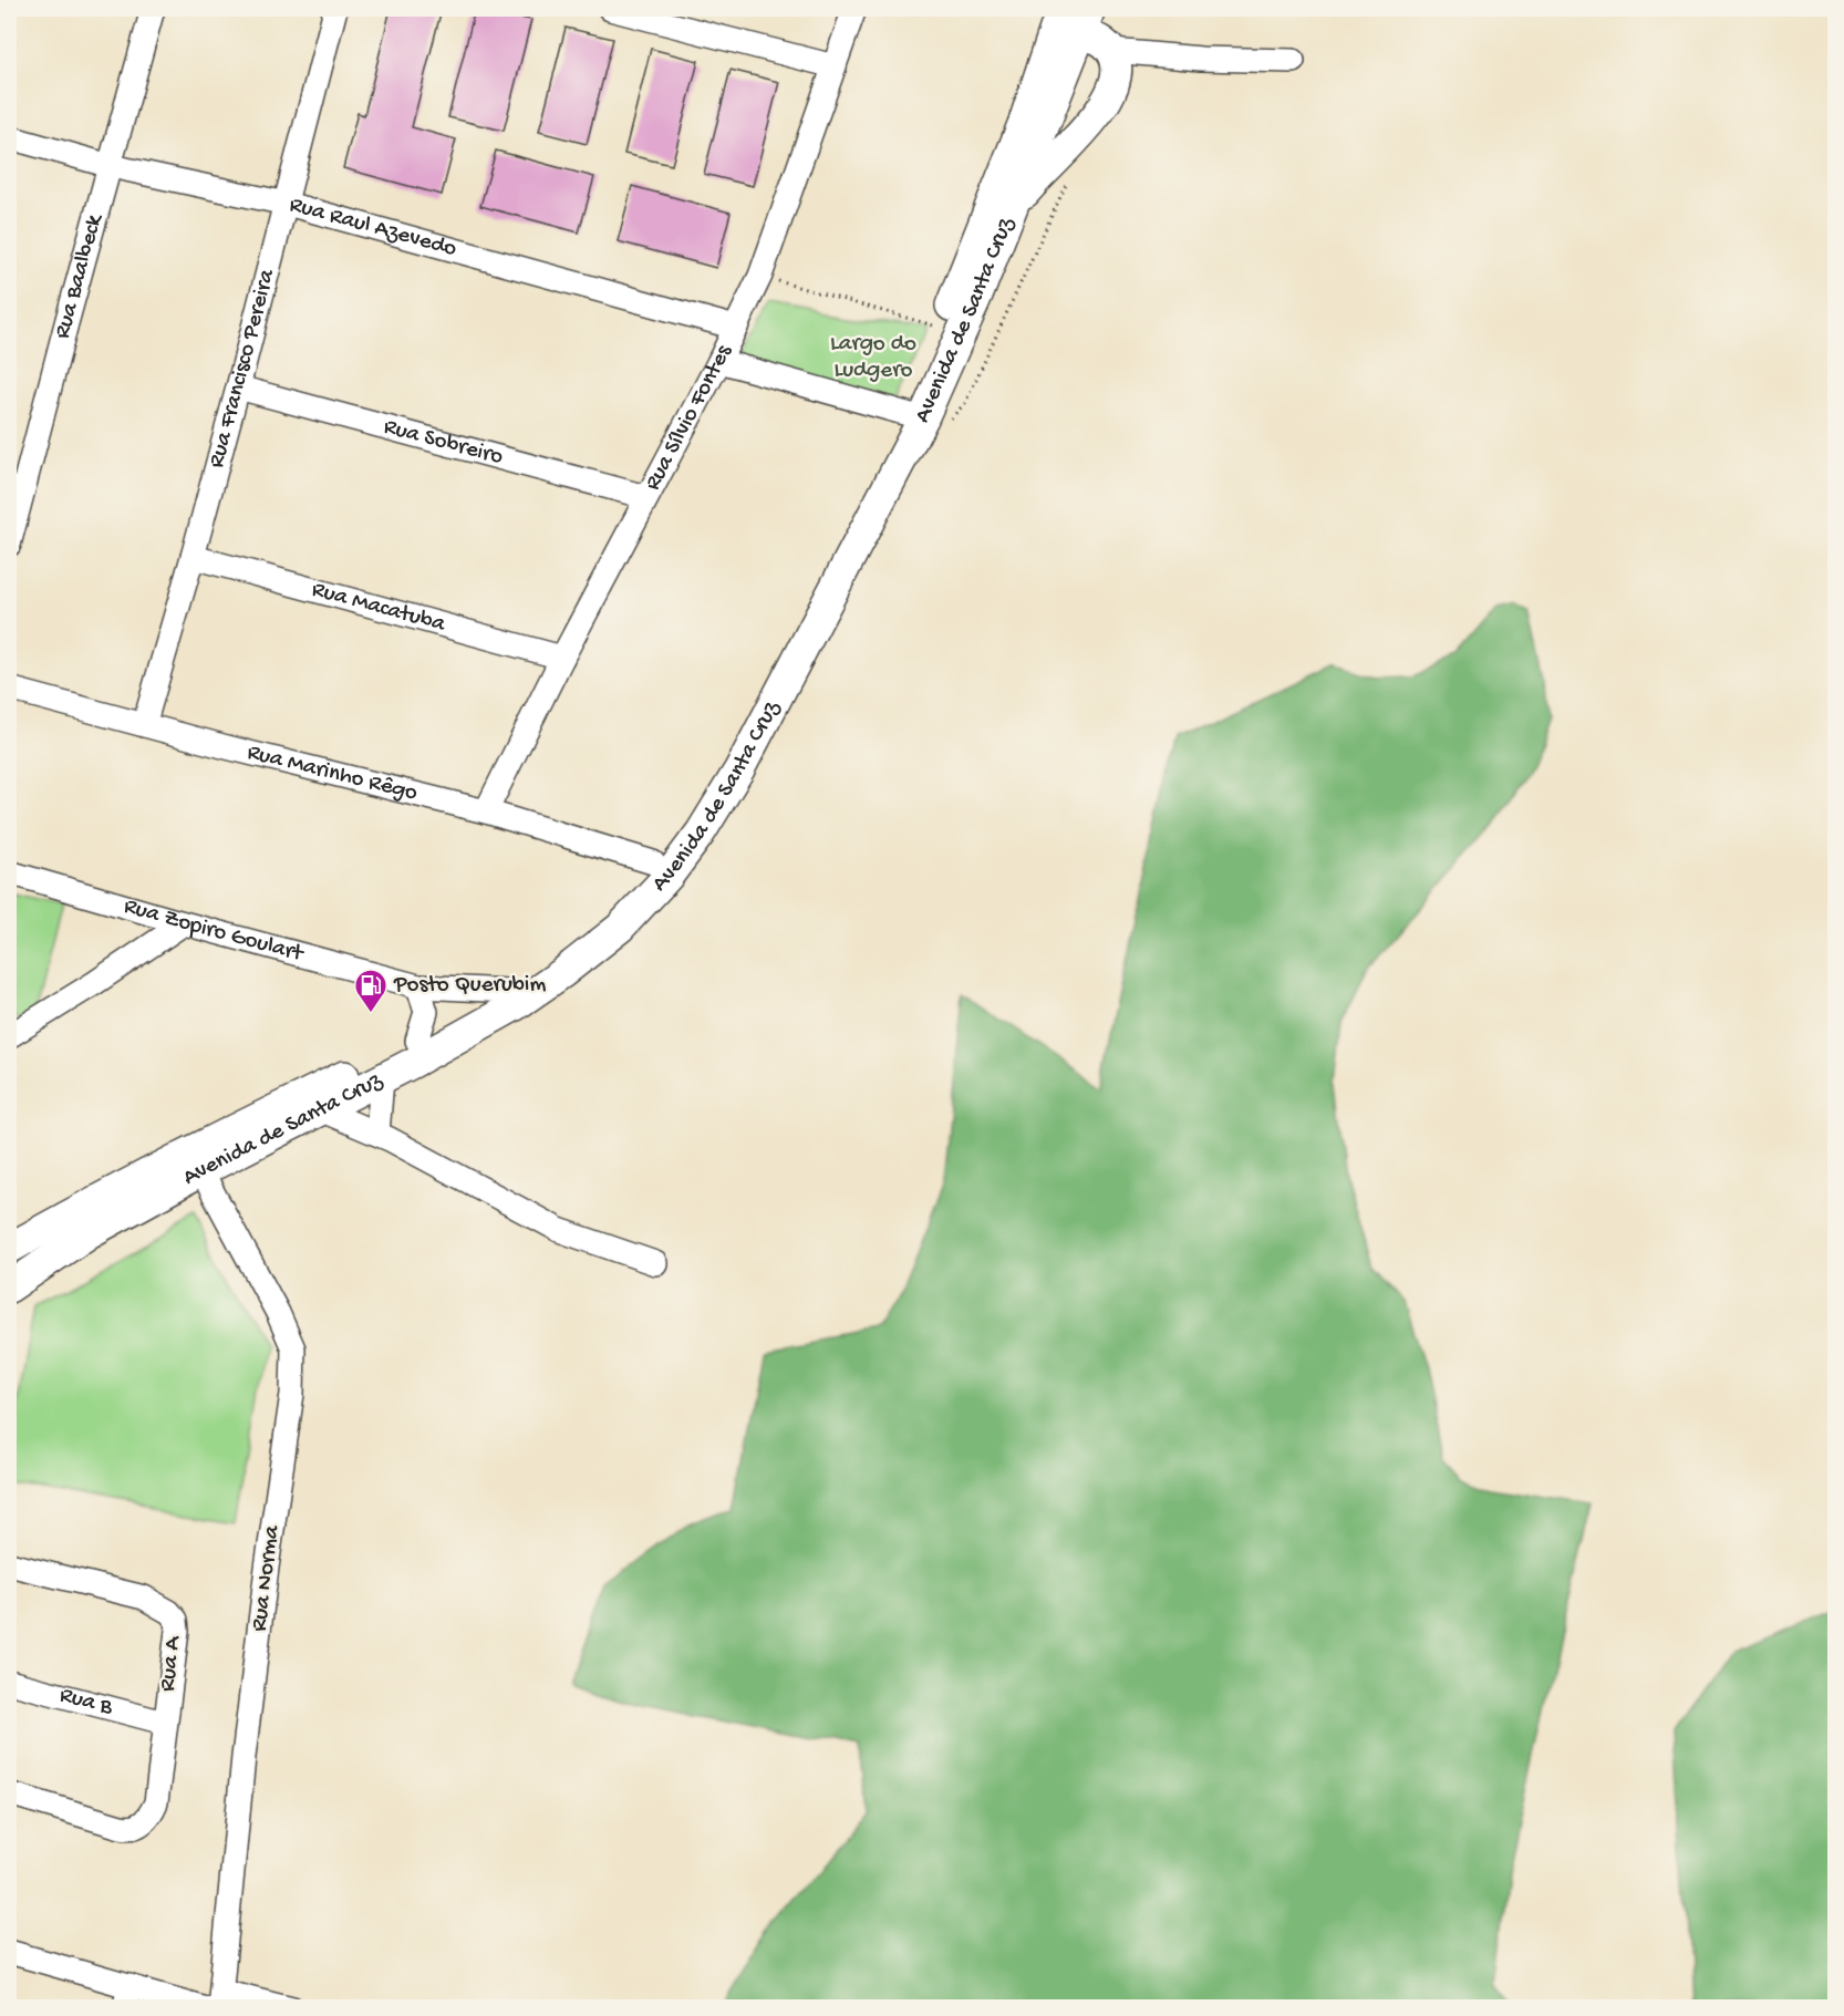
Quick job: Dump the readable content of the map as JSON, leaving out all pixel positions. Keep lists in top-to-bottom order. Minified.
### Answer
{"streets":{"main road":["Avenida de Santa Cruz"],"street":["Rua Raul Azevedo","Rua Baalbeck","Rua Francisco Pereira","Rua Sílvio Fontes","Rua Sobreiro","Rua Macatuba","Rua Marinho Rêgo","Rua Zopiro Goulart","Rua Norma","Rua A","Rua B"]},"crossings":[["Rua Raul Azevedo","Rua Baalbeck"],["Rua Raul Azevedo","Rua Francisco Pereira"],["Rua Raul Azevedo","Rua Sílvio Fontes"],["Avenida de Santa Cruz","Rua Marinho Rêgo"],["Avenida de Santa Cruz","Rua Zopiro Goulart"],["Avenida de Santa Cruz","Rua Norma"],["Rua Francisco Pereira","Rua Sobreiro"],["Rua Francisco Pereira","Rua Macatuba"],["Rua Francisco Pereira","Rua Marinho Rêgo"],["Rua Sílvio Fontes","Rua Sobreiro"],["Rua Sílvio Fontes","Rua Macatuba"],["Rua Sílvio Fontes","Rua Marinho Rêgo"],["Rua A","Rua B"]],"parks":["Largo do Ludgero"],"places":{"fuel station":["Posto Querubim"]}}
